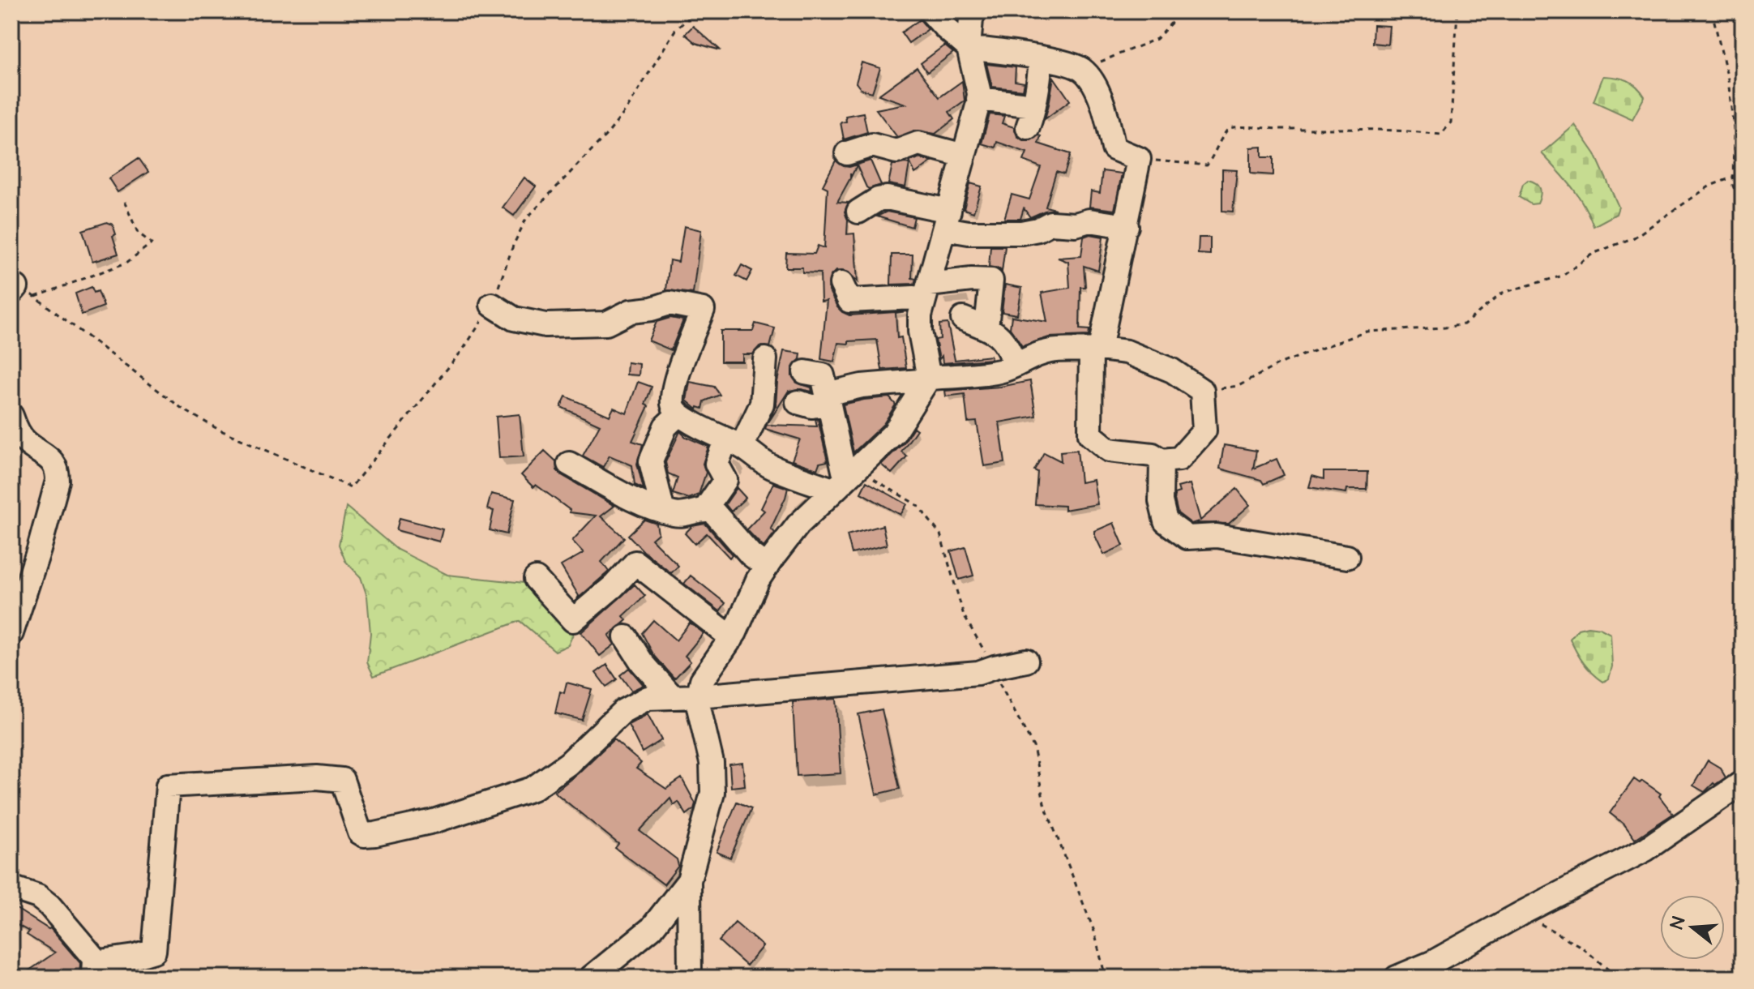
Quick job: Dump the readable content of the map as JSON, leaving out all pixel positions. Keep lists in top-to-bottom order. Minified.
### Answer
{"north":"left"}
